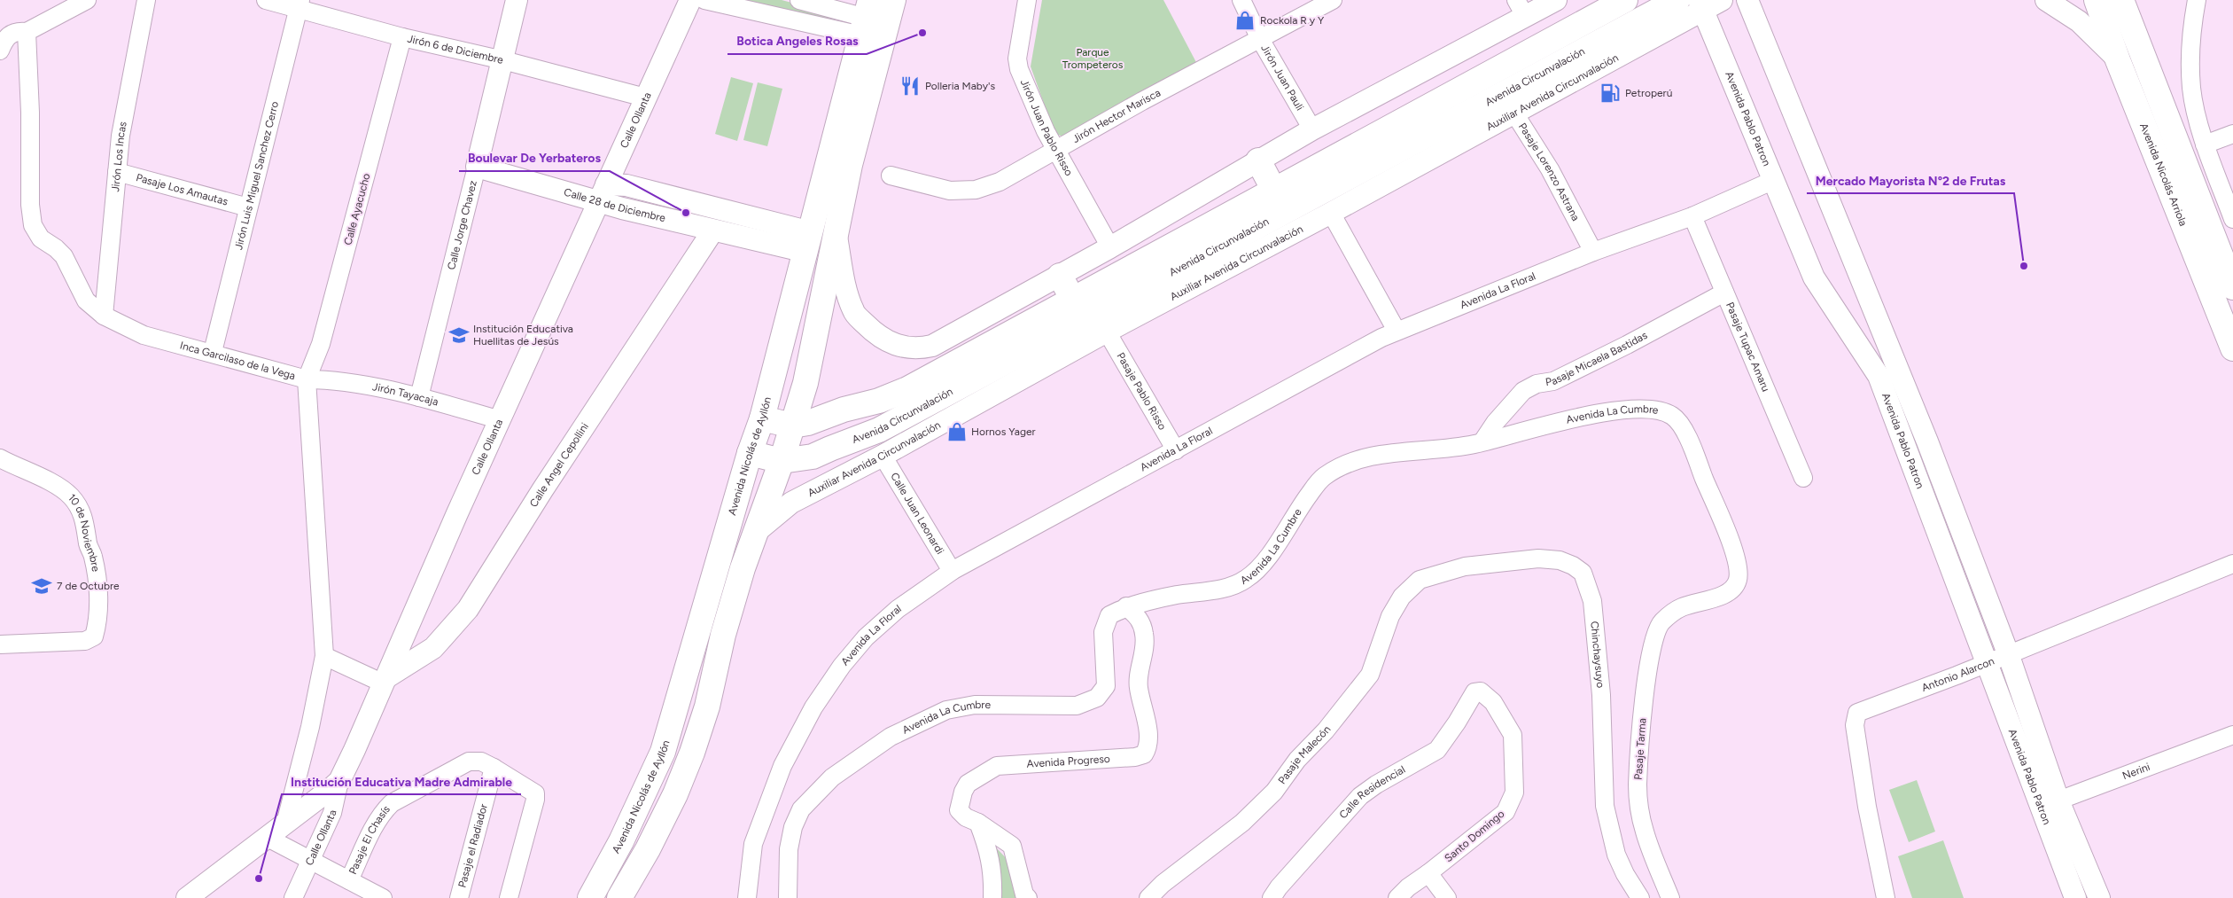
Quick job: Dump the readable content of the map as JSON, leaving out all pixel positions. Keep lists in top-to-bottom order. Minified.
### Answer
{"streets":{"main road":["Avenida Circunvalación","Avenida Nicolás Arriola","Avenida Nicolás de Ayllón"],"street":["Jirón 6 de Diciembre","Jirón Juan Pauli","Auxiliar Avenida Circunvalación","Jirón Hector Marisca","Avenida Pablo Patron","Calle Ollanta","Jirón Juan Pablo Risso","Jirón Los Incas","Pasaje Lorenzo Astrana","Jirón Luis Miguel Sanchez Cerro","Pasaje Los Amautas","Calle 28 de Diciembre","Calle Ayacucho","Calle Jorge Chavez","Avenida La Floral","Pasaje Tupac Amaru","Pasaje Micaela Bastidas","Inca Garcilaso de la Vega","Pasaje Pablo Risso","Jirón Tayacaja","Avenida La Cumbre","Calle Angel Cepollini","Calle Juan Leonardi","10 de Noviembre","Chinchaysuyo","Antonio Alarcon","Pasaje Tarma","Pasaje Malecón","Avenida Progreso","Nerini","Calle Residencial","Santo Domingo","Pasaje El Chasís","Pasaje el Radiador"]},"crossings":[["Jirón 6 de Diciembre","Calle Ollanta"],["Jirón 6 de Diciembre","Jirón Luis Miguel Sanchez Cerro"],["Jirón 6 de Diciembre","Calle Ayacucho"],["Jirón 6 de Diciembre","Calle Jorge Chavez"],["Jirón Juan Pauli","Jirón Hector Marisca"],["Avenida Circunvalación","Auxiliar Avenida Circunvalación"],["Avenida Circunvalación","Pasaje Lorenzo Astrana"],["Avenida Circunvalación","Avenida Nicolás de Ayllón"],["Auxiliar Avenida Circunvalación","Avenida Pablo Patron"],["Auxiliar Avenida Circunvalación","Pasaje Lorenzo Astrana"],["Auxiliar Avenida Circunvalación","Pasaje Pablo Risso"],["Auxiliar Avenida Circunvalación","Calle Juan Leonardi"],["Jirón Hector Marisca","Jirón Juan Pablo Risso"],["Avenida Pablo Patron","Avenida La Floral"],["Avenida Pablo Patron","Antonio Alarcon"],["Avenida Pablo Patron","Nerini"],["Calle Ollanta","Calle 28 de Diciembre"],["Calle Ollanta","Jirón Tayacaja"],["Calle Ollanta","Calle Angel Cepollini"],["Jirón Los Incas","Pasaje Los Amautas"],["Jirón Los Incas","Inca Garcilaso de la Vega"],["Pasaje Lorenzo Astrana","Avenida La Floral"],["Jirón Luis Miguel Sanchez Cerro","Pasaje Los Amautas"],["Jirón Luis Miguel Sanchez Cerro","Inca Garcilaso de la Vega"],["Calle 28 de Diciembre","Calle Jorge Chavez"],["Calle 28 de Diciembre","Avenida Nicolás de Ayllón"],["Calle 28 de Diciembre","Calle Angel Cepollini"],["Calle Ayacucho","Inca Garcilaso de la Vega"],["Calle Ayacucho","Jirón Tayacaja"],["Calle Jorge Chavez","Jirón Tayacaja"],["Avenida La Floral","Pasaje Tupac Amaru"],["Avenida La Floral","Pasaje Pablo Risso"],["Avenida La Floral","Calle Juan Leonardi"],["Pasaje Tupac Amaru","Pasaje Micaela Bastidas"],["Pasaje Micaela Bastidas","Avenida La Cumbre"],["Inca Garcilaso de la Vega","Jirón Tayacaja"],["Avenida La Cumbre","Pasaje Tarma"],["Avenida La Cumbre","Avenida Progreso"],["Chinchaysuyo","Pasaje Malecón"],["Calle Residencial","Santo Domingo"],["Pasaje El Chasís","Pasaje el Radiador"]],"parks":["Parque Trompeteros"],"places":{"shop":["Rockola R y Y","Hornos Yager"],"other":["Botica Angeles Rosas","Boulevar De Yerbateros","Mercado Mayorista N°2 de Frutas","Institución Educativa Madre Admirable"],"restaurant":["Polleria Maby's"],"fuel station":["Petroperú"],"school or university":["Institución Educativa Huellitas de Jesús","7 de Octubre"]}}
